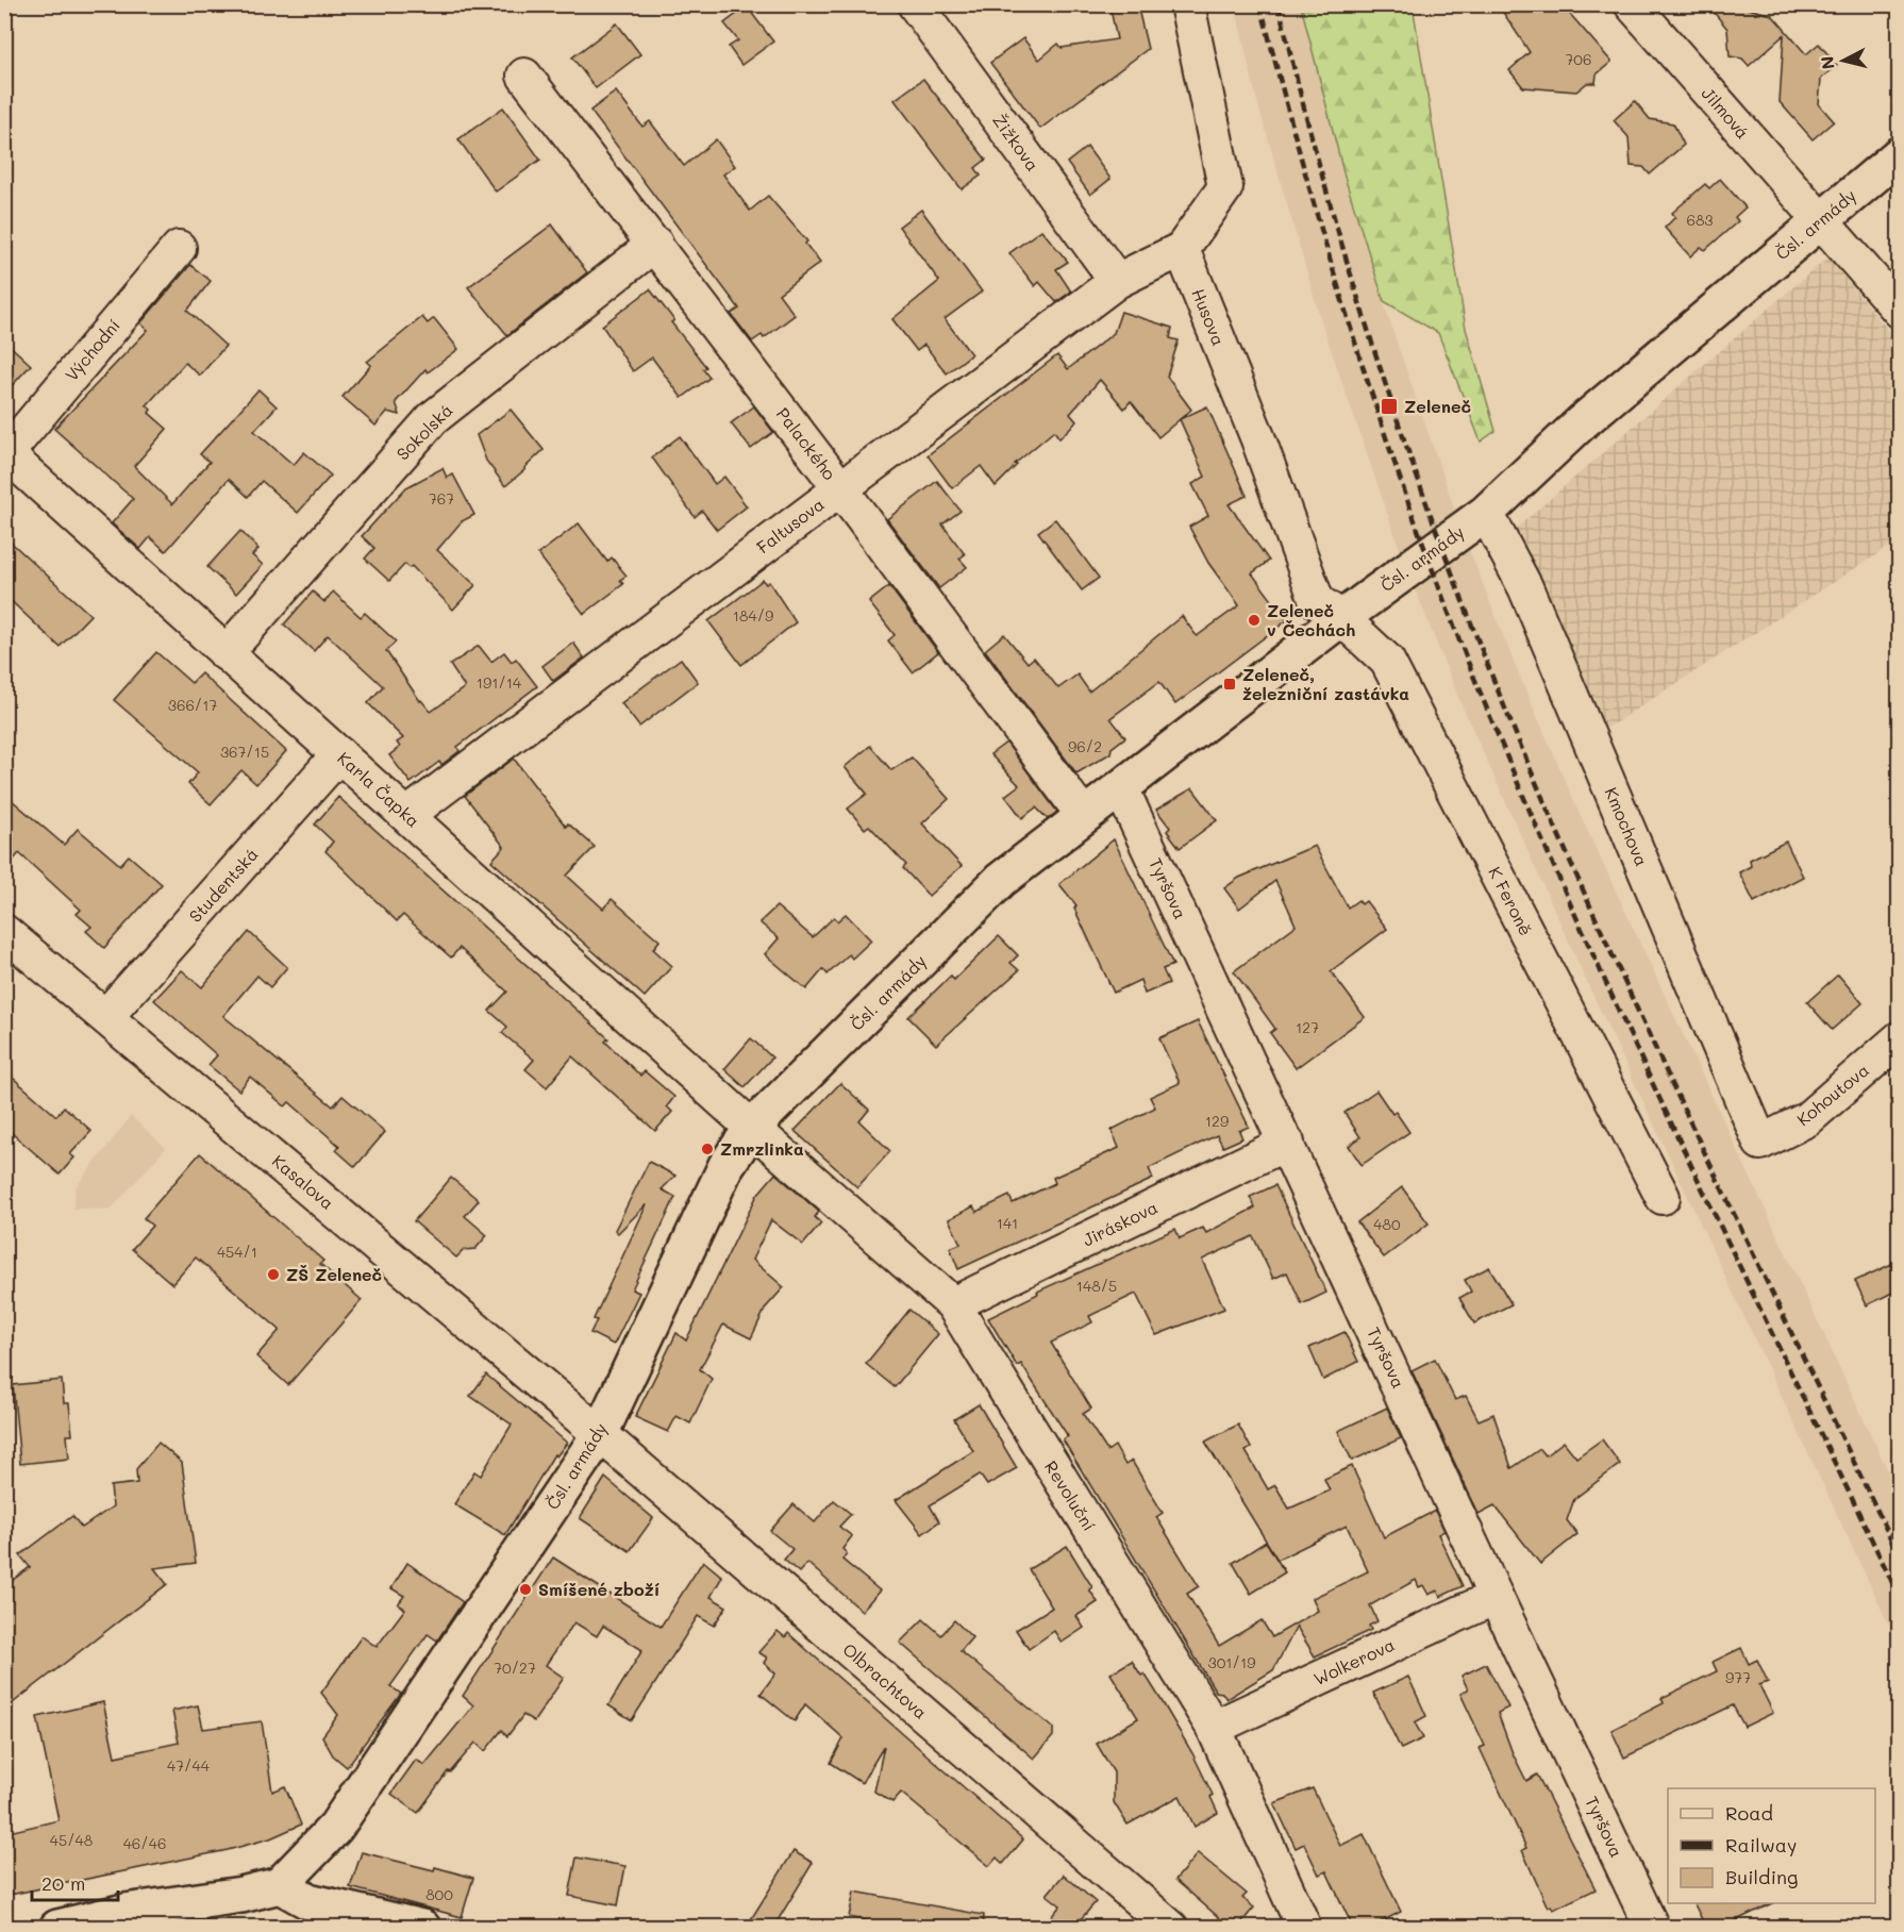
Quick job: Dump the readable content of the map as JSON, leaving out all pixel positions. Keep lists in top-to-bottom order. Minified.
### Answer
{"streets":{"street":["Jilmová","Žižkova","Čsl. armády","Husova","Východní","Sokolská","Palackého","Faltusova","Karla Čapka","Kmochova","Studentská","Tyršova","K Feroně","Kohoutova","Kasalova","Jiráskova","Revoluční","Wolkerova","Olbrachtova"]},"crossings":[["Jilmová","Čsl. armády"],["Žižkova","Faltusova"],["Čsl. armády","Husova"],["Čsl. armády","Palackého"],["Čsl. armády","Karla Čapka"],["Čsl. armády","Kmochova"],["Čsl. armády","Tyršova"],["Čsl. armády","K Feroně"],["Čsl. armády","Kasalova"],["Čsl. armády","Revoluční"],["Čsl. armády","Olbrachtova"],["Husova","Faltusova"],["Husova","K Feroně"],["Východní","Karla Čapka"],["Sokolská","Palackého"],["Sokolská","Karla Čapka"],["Palackého","Faltusova"],["Faltusova","Karla Čapka"],["Karla Čapka","Studentská"],["Karla Čapka","Revoluční"],["Kmochova","Kohoutova"],["Studentská","Kasalova"],["Tyršova","Jiráskova"],["Tyršova","Wolkerova"],["Kasalova","Olbrachtova"],["Jiráskova","Revoluční"],["Revoluční","Wolkerova"]],"places":{"transit":["Zeleneč","Zeleneč, železniční zastávka"],"other":["Zeleneč v Čechách","Zmrzlinka","ZŠ Zeleneč","Smíšené zboží"]},"house_numbers":["706","683","767","184/9","191/14","366/17","96/2","367/15","127","129","141","480","454/1","148/5","301/19","70/27","977","47/44","45/48","46/46","800"],"legend":["Road","Railway","Building"],"scale_bar":"20 m","north":"left"}
